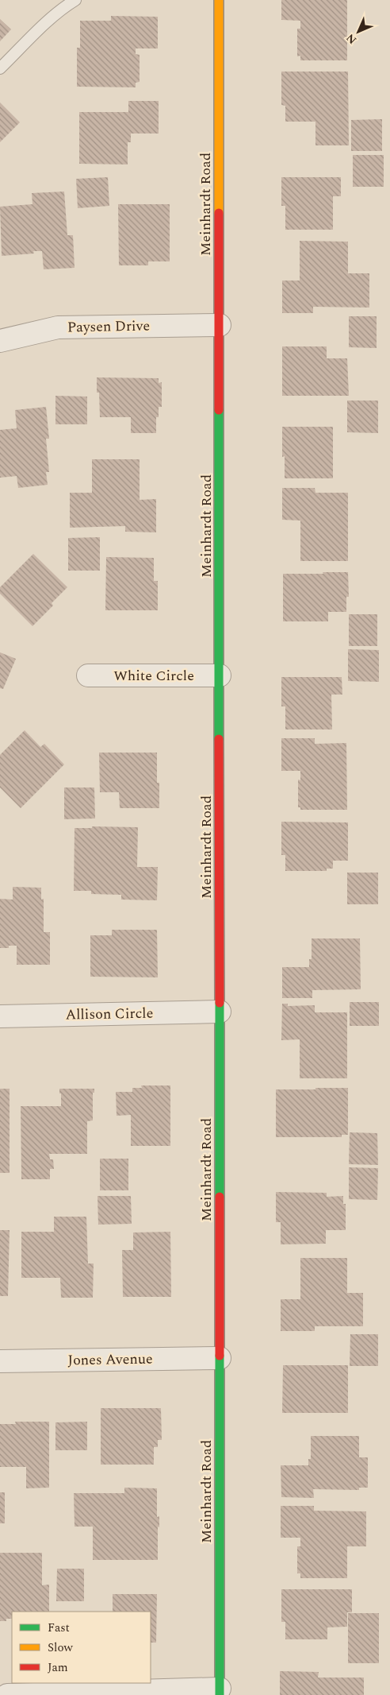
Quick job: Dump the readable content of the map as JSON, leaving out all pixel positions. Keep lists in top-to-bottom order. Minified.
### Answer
{"streets":{"street":["Meinhardt Road","Paysen Drive","White Circle","Allison Circle","Jones Avenue"]},"crossings":[["Meinhardt Road","Paysen Drive"],["Meinhardt Road","White Circle"],["Meinhardt Road","Allison Circle"],["Meinhardt Road","Jones Avenue"]],"legend":["Fast","Slow","Jam"],"north":"bottom left"}
